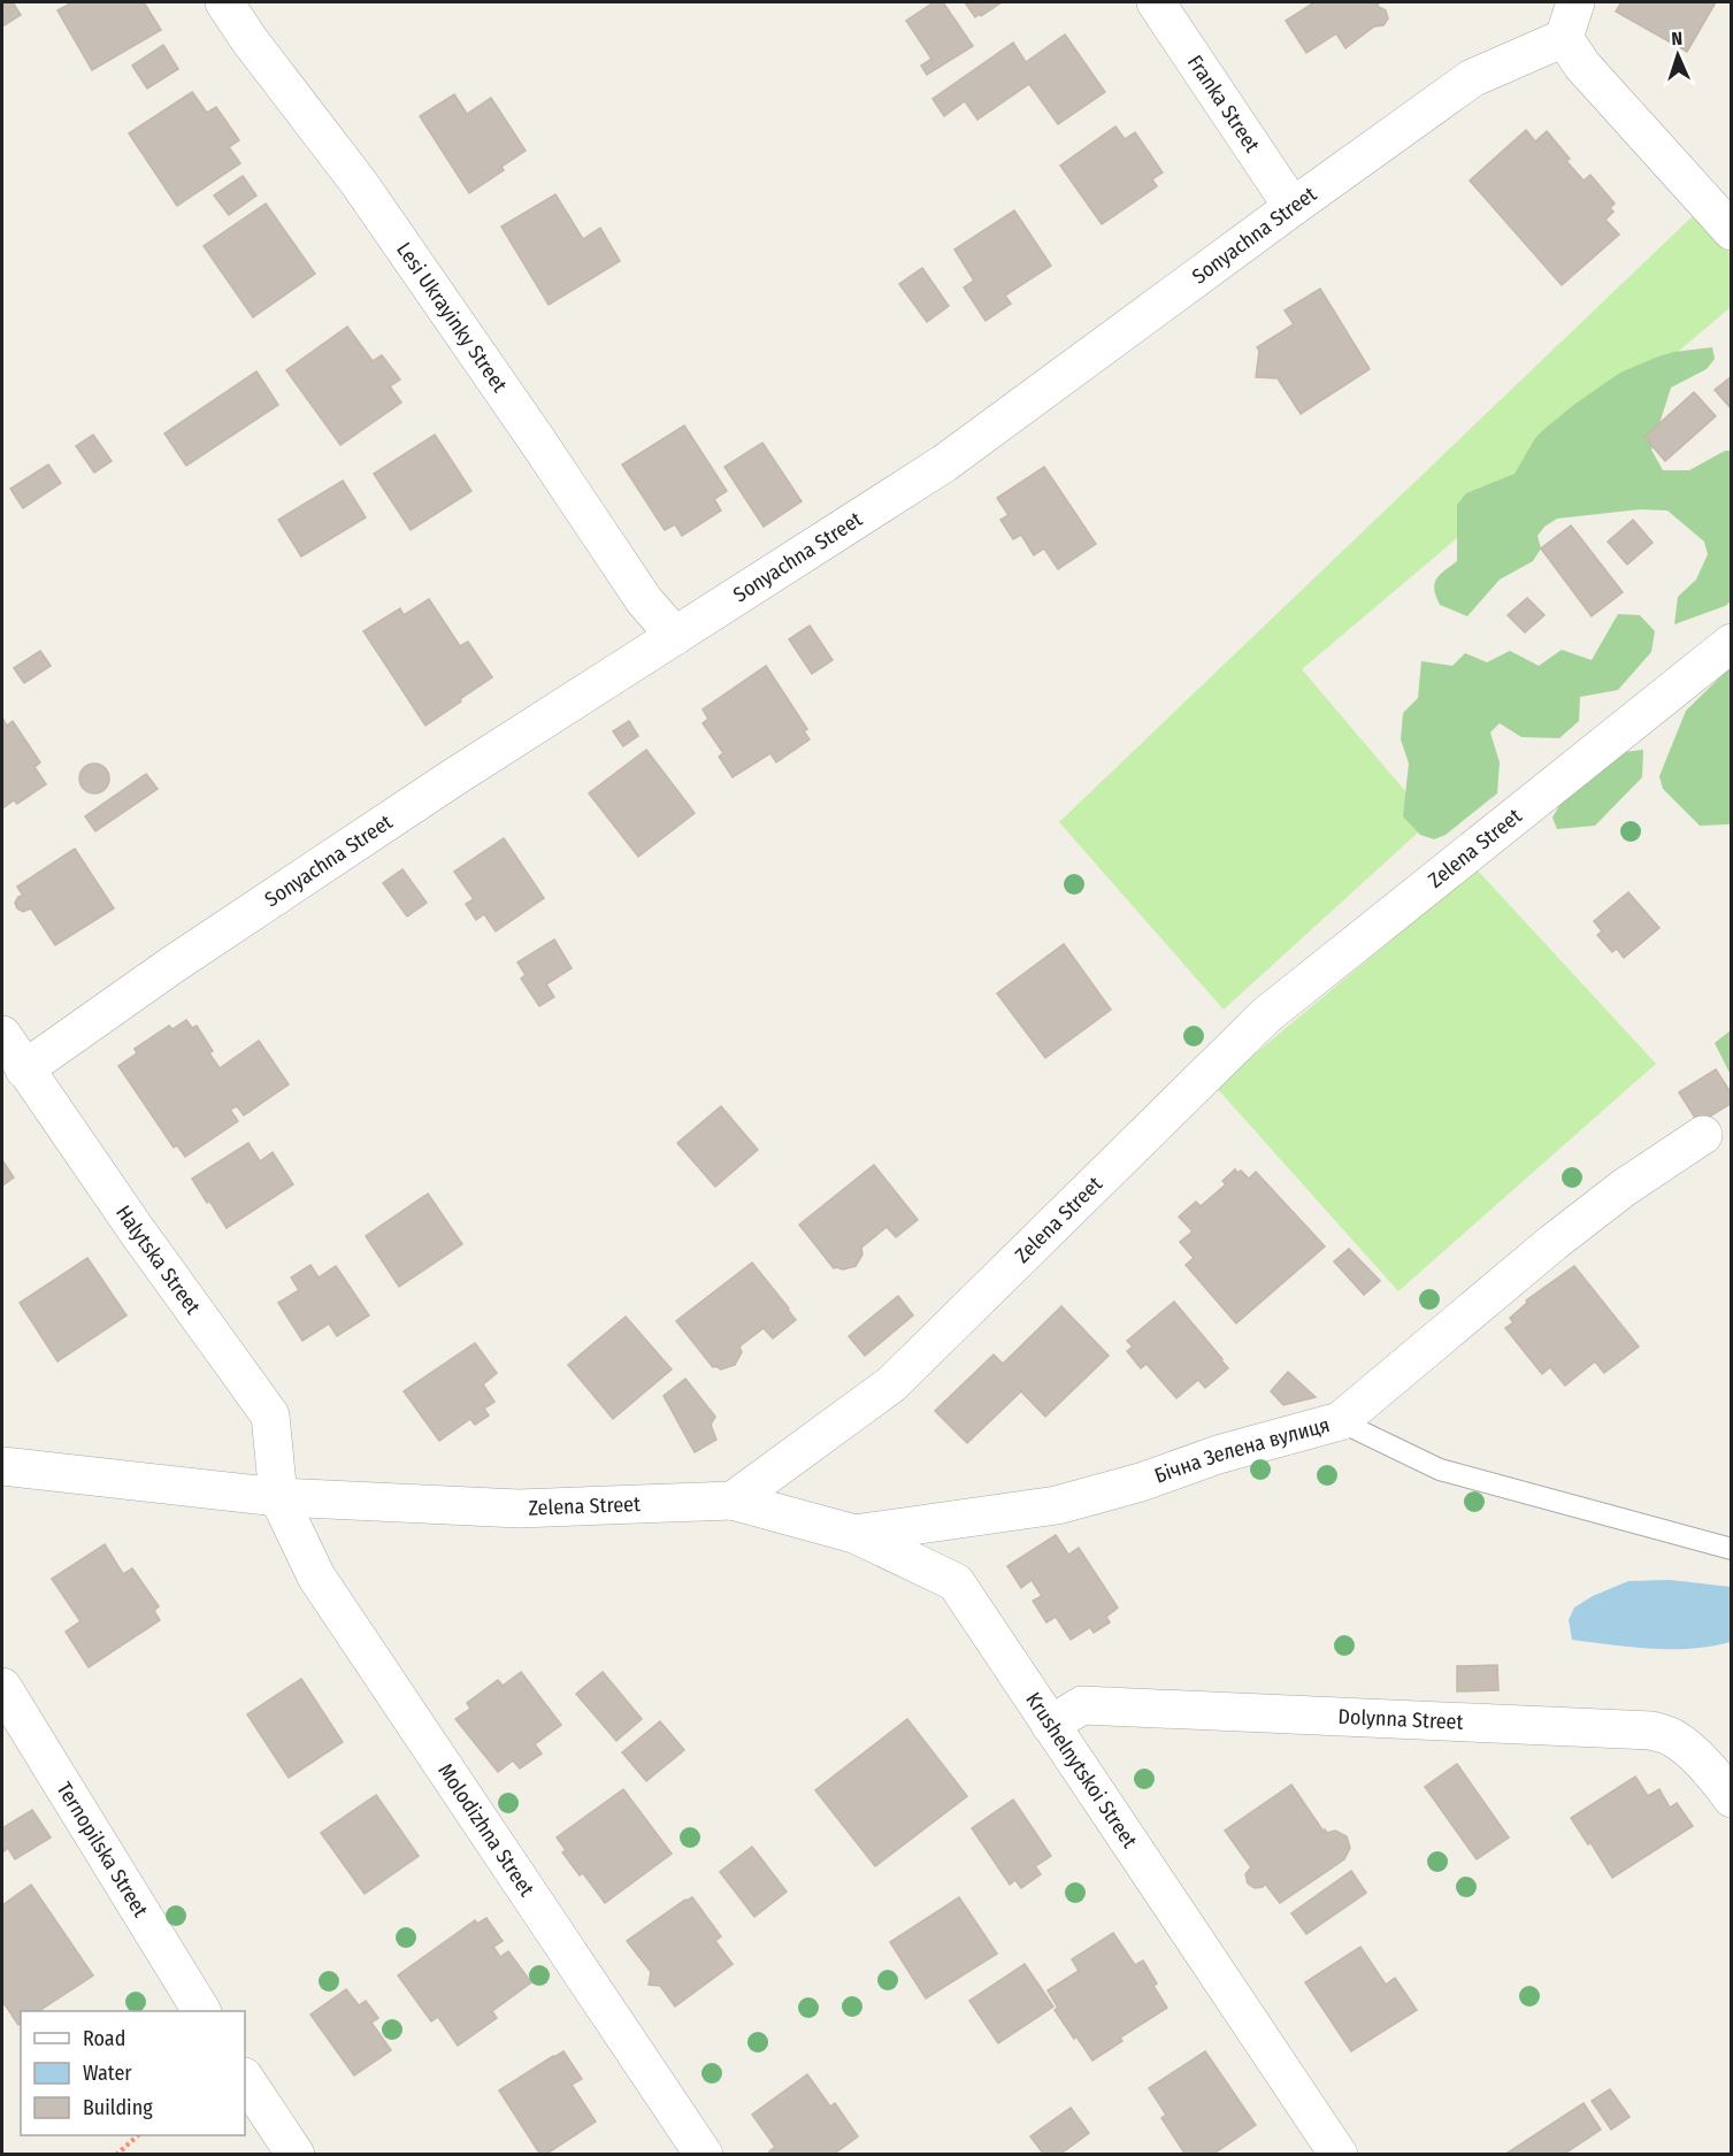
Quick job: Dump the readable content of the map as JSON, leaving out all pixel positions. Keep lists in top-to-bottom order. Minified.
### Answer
{"streets":{"street":["Franka Street","Sonyachna Street","Lesi Ukrayinky Street","Zelena Street","Halytska Street","Бічна Зелена вулиця","Dolynna Street","Krushelnytskoi Street","Molodizhna Street","Ternopilska Street"]},"crossings":[["Franka Street","Sonyachna Street"],["Sonyachna Street","Lesi Ukrayinky Street"],["Sonyachna Street","Halytska Street"],["Zelena Street","Halytska Street"],["Zelena Street","Krushelnytskoi Street"],["Zelena Street","Molodizhna Street"],["Halytska Street","Molodizhna Street"],["Бічна Зелена вулиця","Krushelnytskoi Street"],["Dolynna Street","Krushelnytskoi Street"]],"legend":["Road","Water","Building"],"north":"top"}
